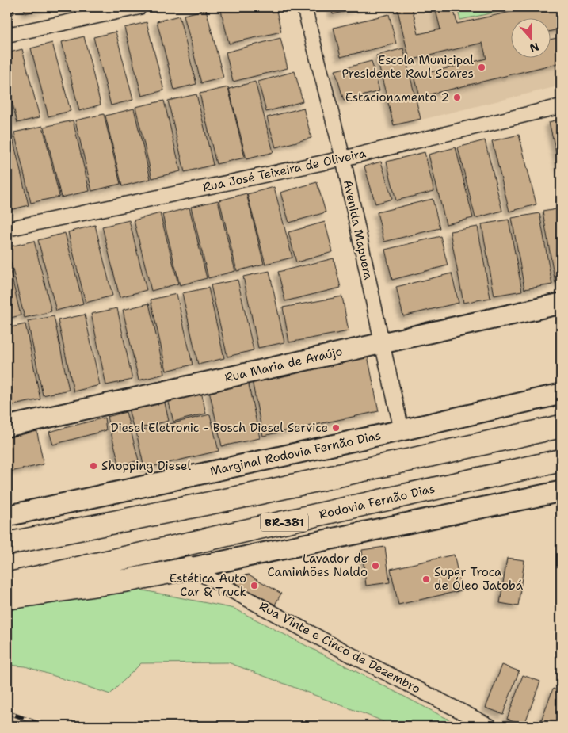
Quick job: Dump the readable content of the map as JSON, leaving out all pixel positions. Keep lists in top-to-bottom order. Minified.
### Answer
{"streets":{"highway":["Rodovia Fernão Dias","BR-381"],"main road":["Rua Maria de Araújo","Marginal Rodovia Fernão Dias"],"street":["Rua José Teixeira de Oliveira","Avenida Mapuera","Rua Vinte e Cinco de Dezembro"]},"crossings":[["Rua José Teixeira de Oliveira","Avenida Mapuera"],["Avenida Mapuera","Rua Maria de Araújo"],["Avenida Mapuera","Marginal Rodovia Fernão Dias"],["BR-381","Rua Vinte e Cinco de Dezembro"]],"places":["Escola Municipal Presidente Raul Soares","Estacionamento 2","Diesel Eletronic - Bosch Diesel Service","Shopping Diesel","Lavador de Caminhões Naldo","Super Troca de Óleo Jatobá","Estética Auto Car & Truck"],"north":"bottom"}
